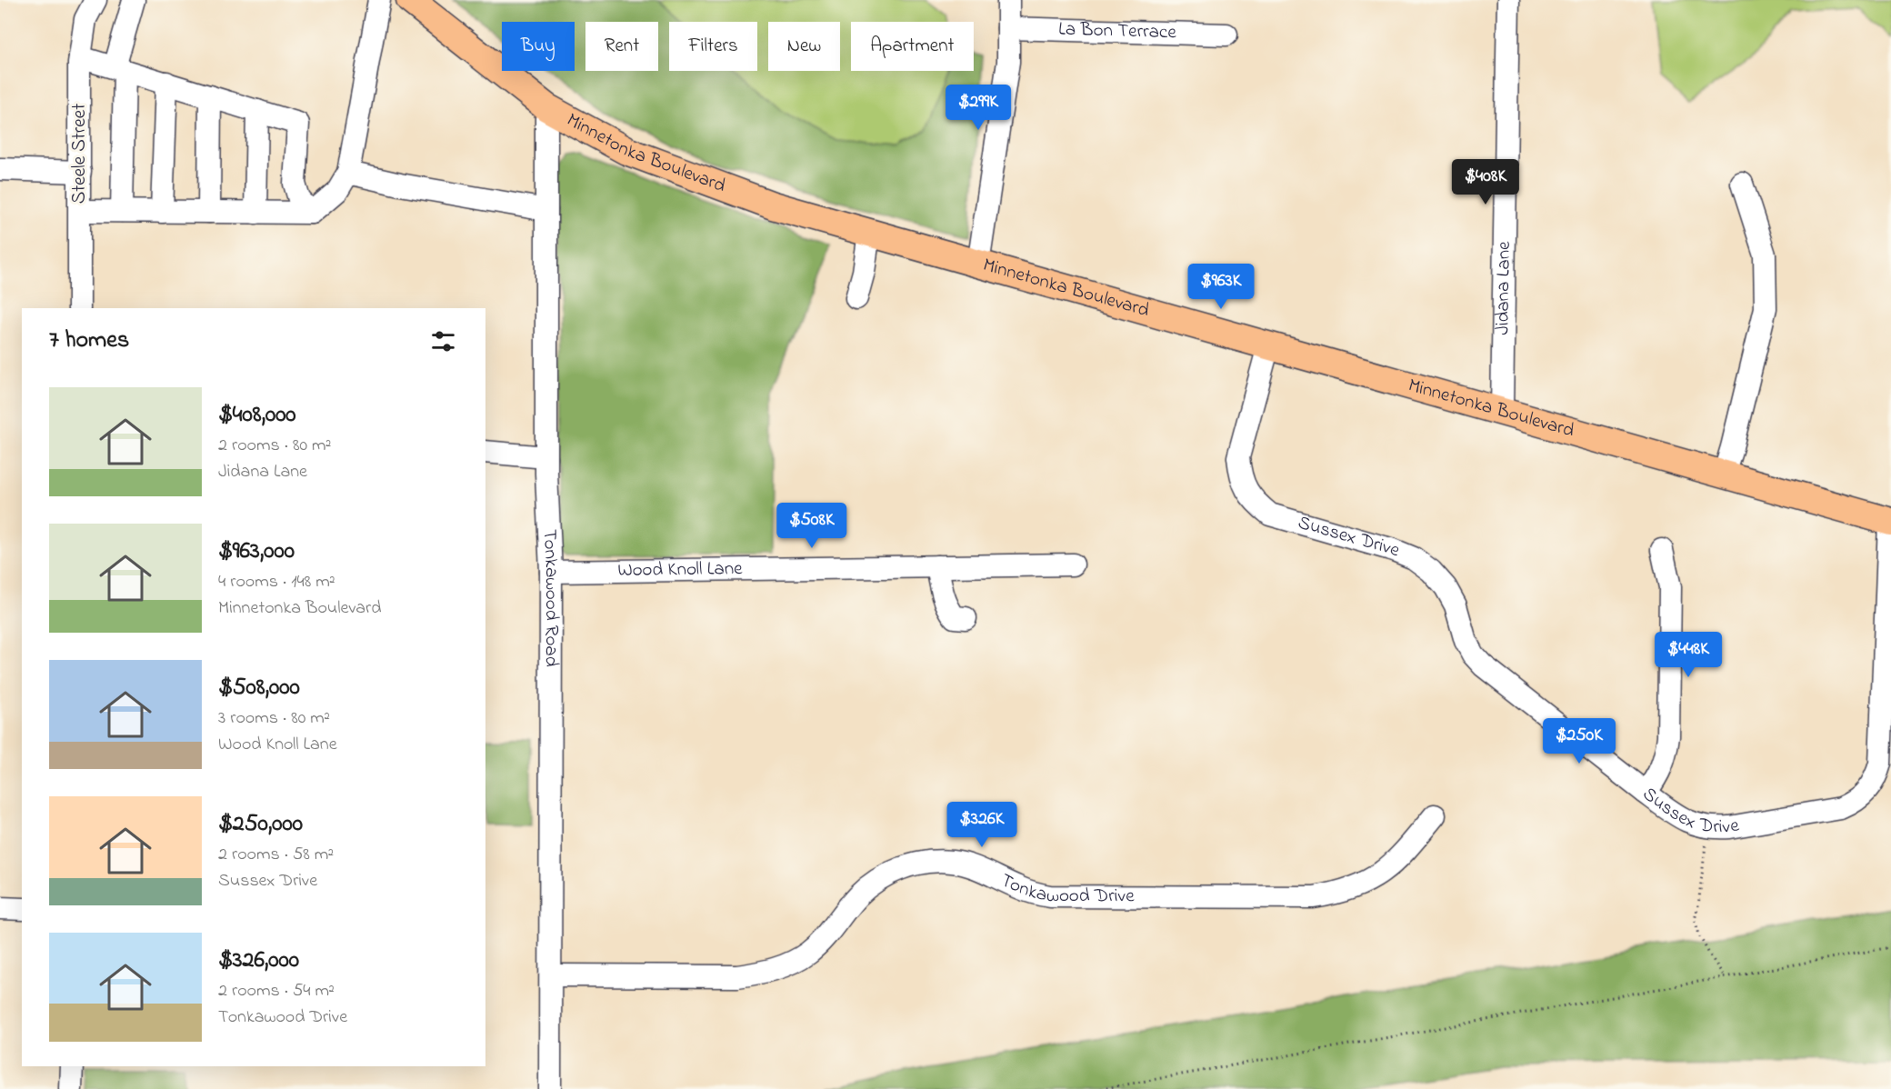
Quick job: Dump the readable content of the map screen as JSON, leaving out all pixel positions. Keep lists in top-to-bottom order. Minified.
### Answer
{"streets":{"main road":["Minnetonka Boulevard"],"street":["La Bon Terrace","Steele Street","Jidana Lane","Sussex Drive","Wood Knoll Lane","Tonkawood Road","Tonkawood Drive"]},"crossings":[["Minnetonka Boulevard","Jidana Lane"],["Minnetonka Boulevard","Sussex Drive"],["Minnetonka Boulevard","Tonkawood Road"],["Wood Knoll Lane","Tonkawood Road"],["Tonkawood Road","Tonkawood Drive"]],"page":{"chip":["Buy","Rent","Filters","New","Apartment"],"price":["$299K","$408K","$963K","$508K","$448K","$250K","$326K"],"heading":"7 homes","list":[{"name":"$408,000","note":"2 rooms · 80 m² · Jidana Lane"},{"name":"$963,000","note":"4 rooms · 148 m² · Minnetonka Boulevard"},{"name":"$508,000","note":"3 rooms · 80 m² · Wood Knoll Lane"},{"name":"$250,000","note":"2 rooms · 58 m² · Sussex Drive"},{"name":"$326,000","note":"2 rooms · 54 m² · Tonkawood Drive"}]}}
